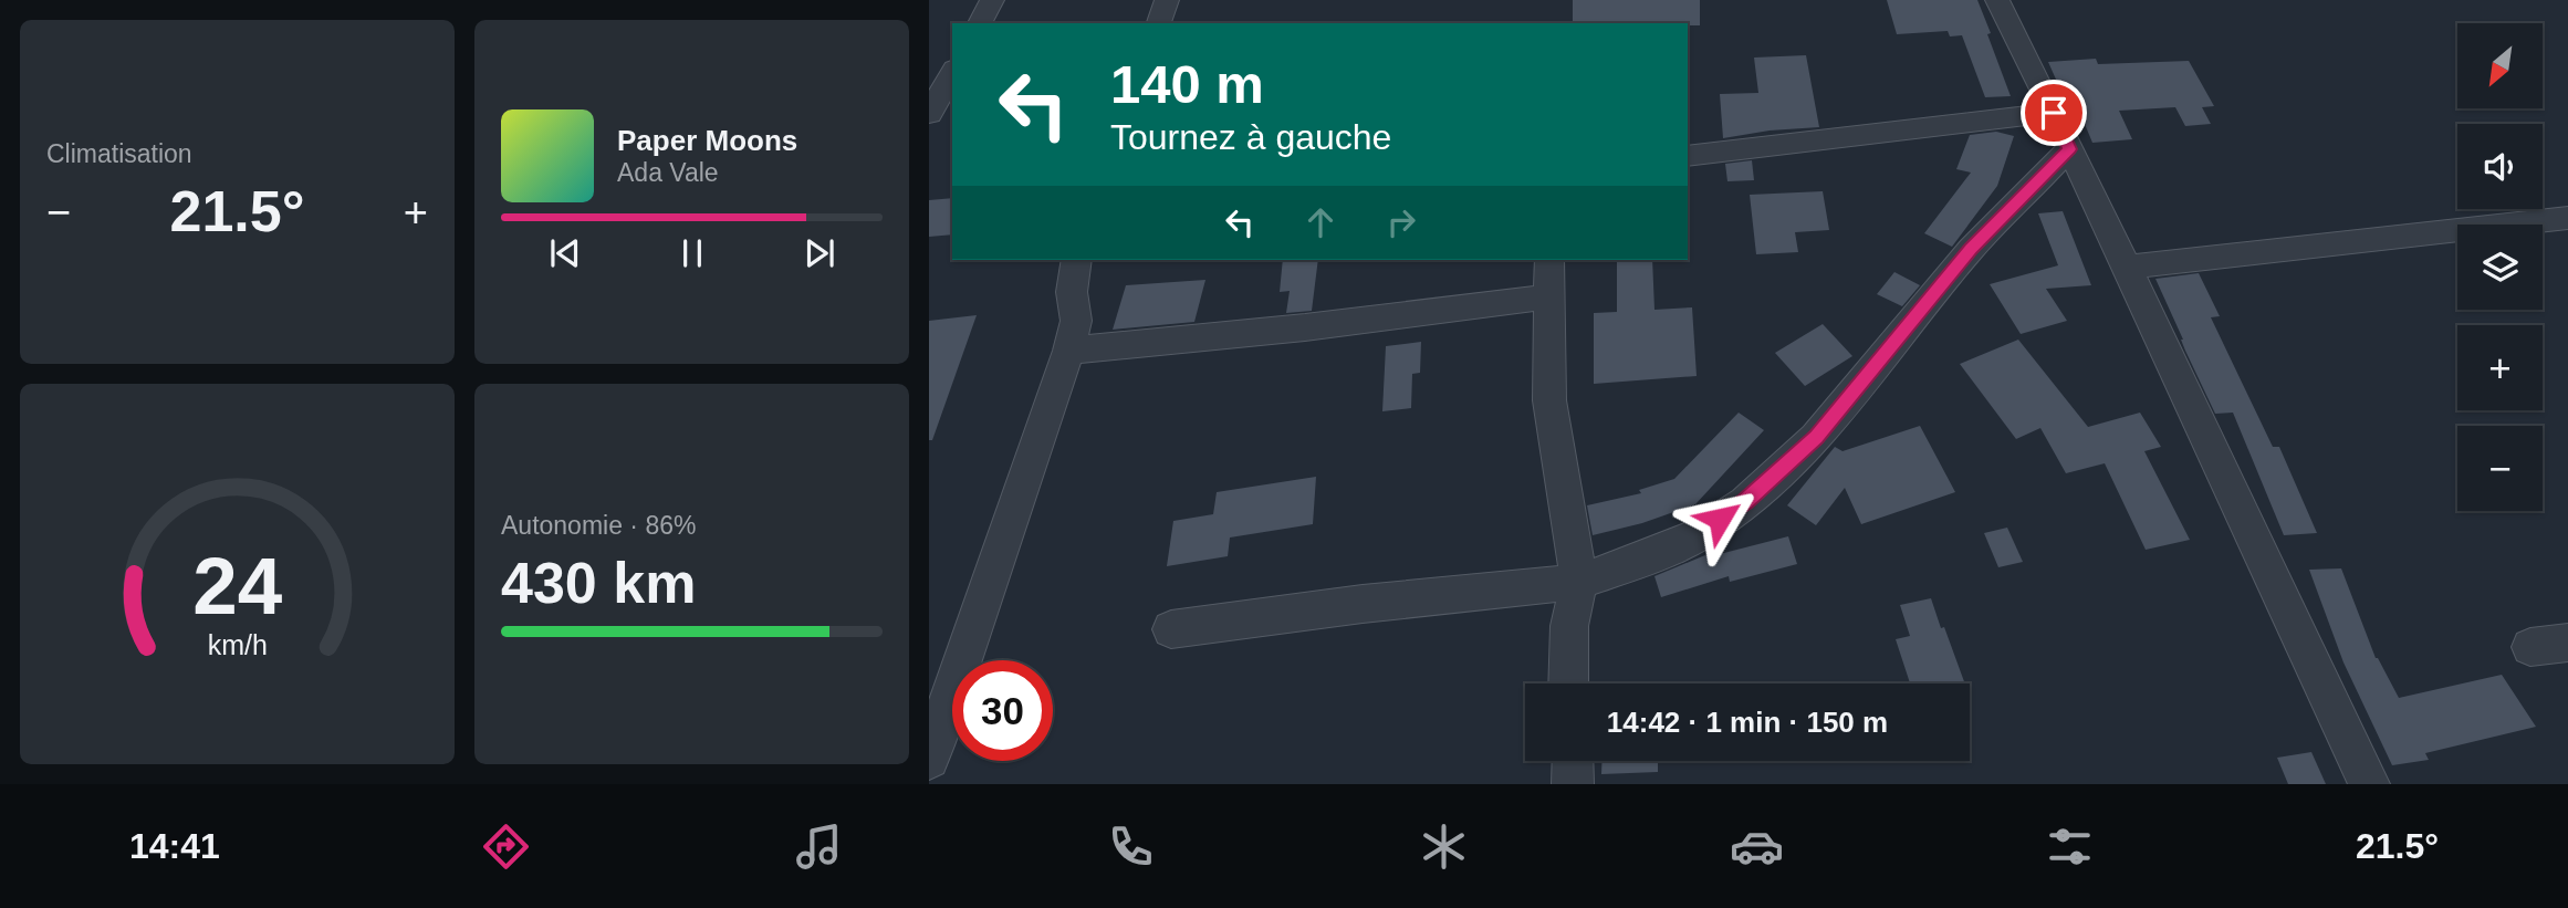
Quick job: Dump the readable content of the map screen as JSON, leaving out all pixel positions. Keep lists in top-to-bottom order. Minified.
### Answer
{"north":"bottom left","page":{"tile":["Climatisation",["Autonomie · 86%","430 km"]],"map_buttons":["+","−"],"turn":["140 m","Tournez à gauche"],"song":["Paper Moons","Ada Vale"],"heat":["−","21.5°","+"],"limit":"30","trip":"14:42 · 1 min · 150 m","tabs":["14:41","21.5°"],"gauge":["24","km/h"]}}
